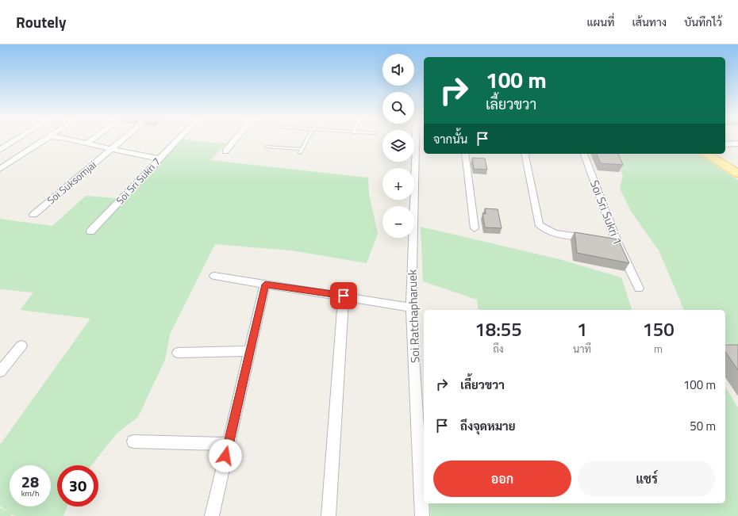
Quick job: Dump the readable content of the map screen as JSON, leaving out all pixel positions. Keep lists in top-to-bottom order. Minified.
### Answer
{"streets":{"street":["Soi Sri Sukri 7","Soi Suksomjai","Soi Sri Sukri 1","Soi Ratchapharuek"]},"page":{"header":"Routely","nav":["แผนที่","เส้นทาง","บันทึกไว้"],"map_buttons":["+","−"],"turn":["100 m","เลี้ยวขวา"],"then":"จากนั้น","eta":["18:55","ถึง","1","นาที","150","m"],"list":[{"name":"เลี้ยวขวา","value":"100 m"},{"name":"ถึงจุดหมาย","value":"50 m"}],"buttons":["ออก","แชร์"],"speed":"28 km/h","limit":"30"}}
